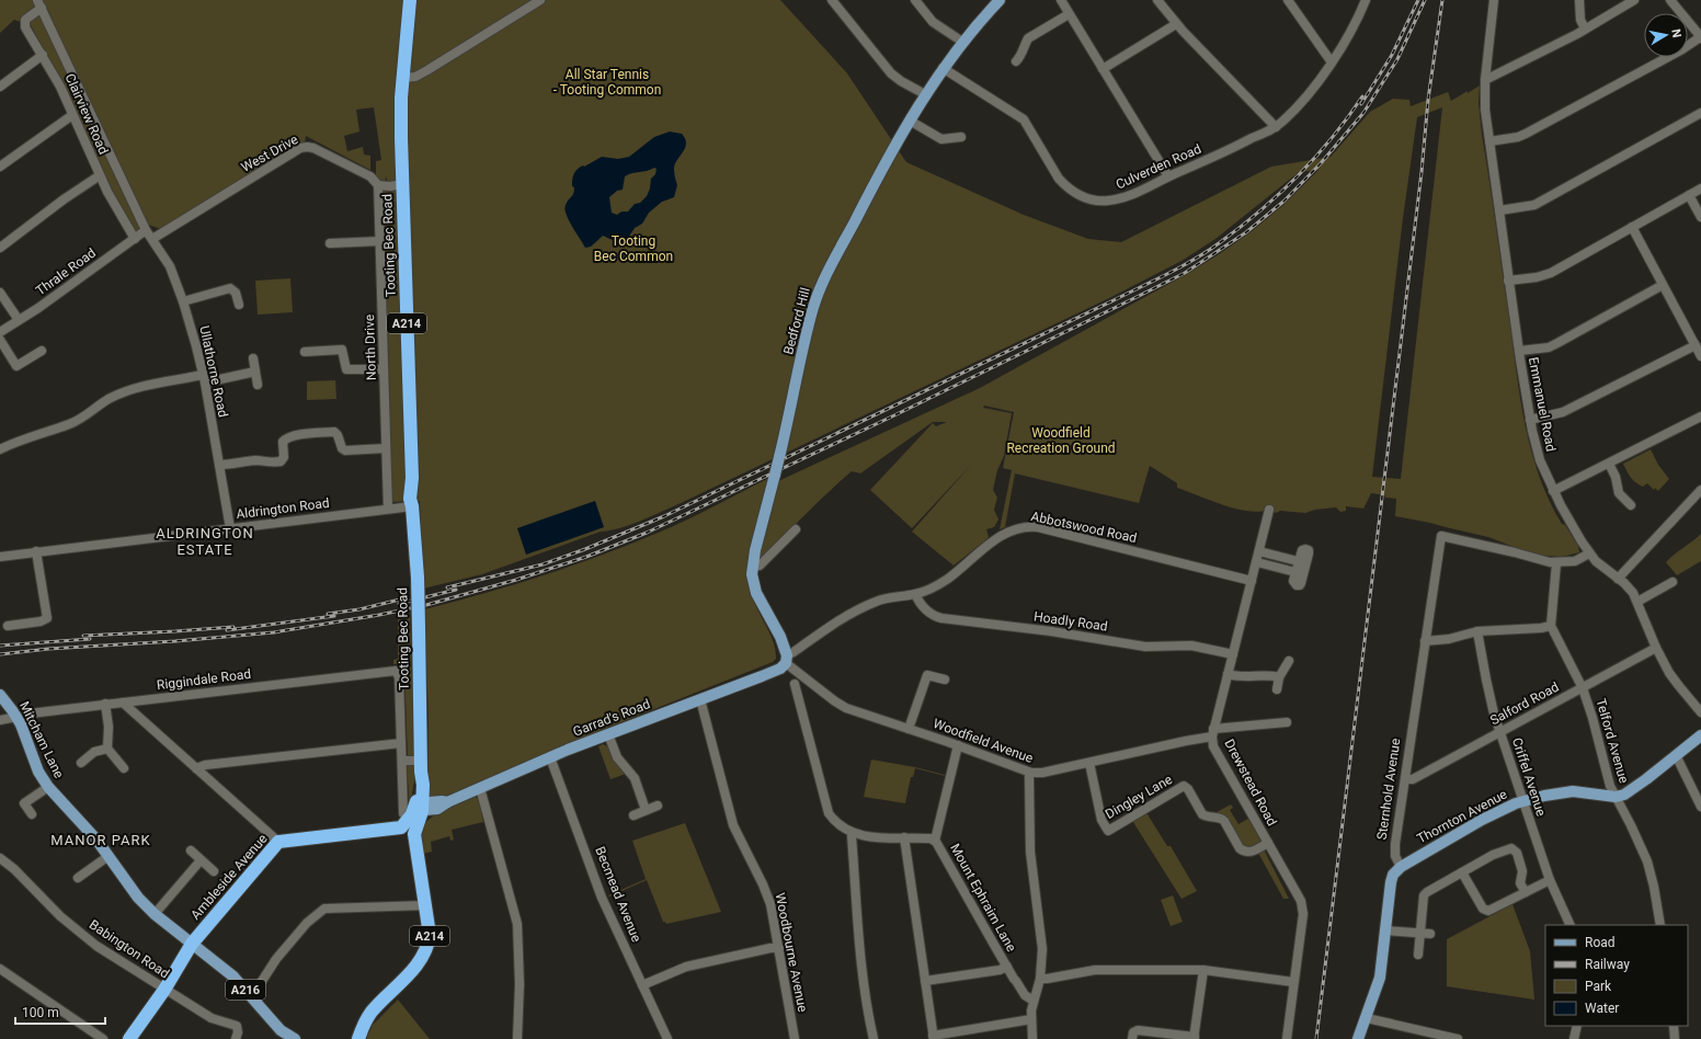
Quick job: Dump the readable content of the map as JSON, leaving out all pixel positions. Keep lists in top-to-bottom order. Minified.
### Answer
{"streets":{"highway":["Tooting Bec Road","A214","Ambleside Avenue"],"main road":["Bedford Hill","Garrad's Road","Mitcham Lane","Thornton Avenue","A216"],"street":["Clairview Road","West Drive","Culverden Road","Thrale Road","North Drive","Ullathorne Road","Emmanuel Road","Aldrington Road","Abbotswood Road","Hoadly Road","Riggindale Road","Salford Road","Woodfield Avenue","Telford Avenue","Criffel Avenue","Drewstead Road","Sternhold Avenue","Dingley Lane","Becmead Avenue","Mount Ephraim Lane","Babington Road","Woodbourne Avenue"]},"crossings":[["Clairview Road","Thrale Road"],["Clairview Road","Ullathorne Road"],["West Drive","North Drive"],["West Drive","Ullathorne Road"],["Culverden Road","Bedford Hill"],["Tooting Bec Road","A214"],["Tooting Bec Road","Aldrington Road"],["Tooting Bec Road","Garrad's Road"],["Tooting Bec Road","Ambleside Avenue"],["Thrale Road","Ullathorne Road"],["Bedford Hill","Abbotswood Road"],["Bedford Hill","Garrad's Road"],["Bedford Hill","Woodfield Avenue"],["A214","Garrad's Road"],["A214","Ambleside Avenue"],["North Drive","Aldrington Road"],["Ullathorne Road","Aldrington Road"],["Emmanuel Road","Salford Road"],["Abbotswood Road","Hoadly Road"],["Abbotswood Road","Garrad's Road"],["Abbotswood Road","Woodfield Avenue"],["Abbotswood Road","Drewstead Road"],["Hoadly Road","Drewstead Road"],["Riggindale Road","Mitcham Lane"],["Salford Road","Telford Avenue"],["Salford Road","Criffel Avenue"],["Salford Road","Sternhold Avenue"],["Garrad's Road","Woodfield Avenue"],["Garrad's Road","Ambleside Avenue"],["Garrad's Road","Becmead Avenue"],["Garrad's Road","Woodbourne Avenue"],["Mitcham Lane","Ambleside Avenue"],["Woodfield Avenue","Drewstead Road"],["Woodfield Avenue","Dingley Lane"],["Telford Avenue","Thornton Avenue"],["Criffel Avenue","Thornton Avenue"],["Drewstead Road","Dingley Lane"],["Sternhold Avenue","Thornton Avenue"],["Ambleside Avenue","Babington Road"]],"districts":["ALDRINGTON ESTATE","MANOR PARK"],"parks":["All Star Tennis - Tooting Common","Tooting Bec Common","Woodfield Recreation Ground"],"legend":["Road","Railway","Park","Water"],"scale_bar":"100 m","north":"right"}
